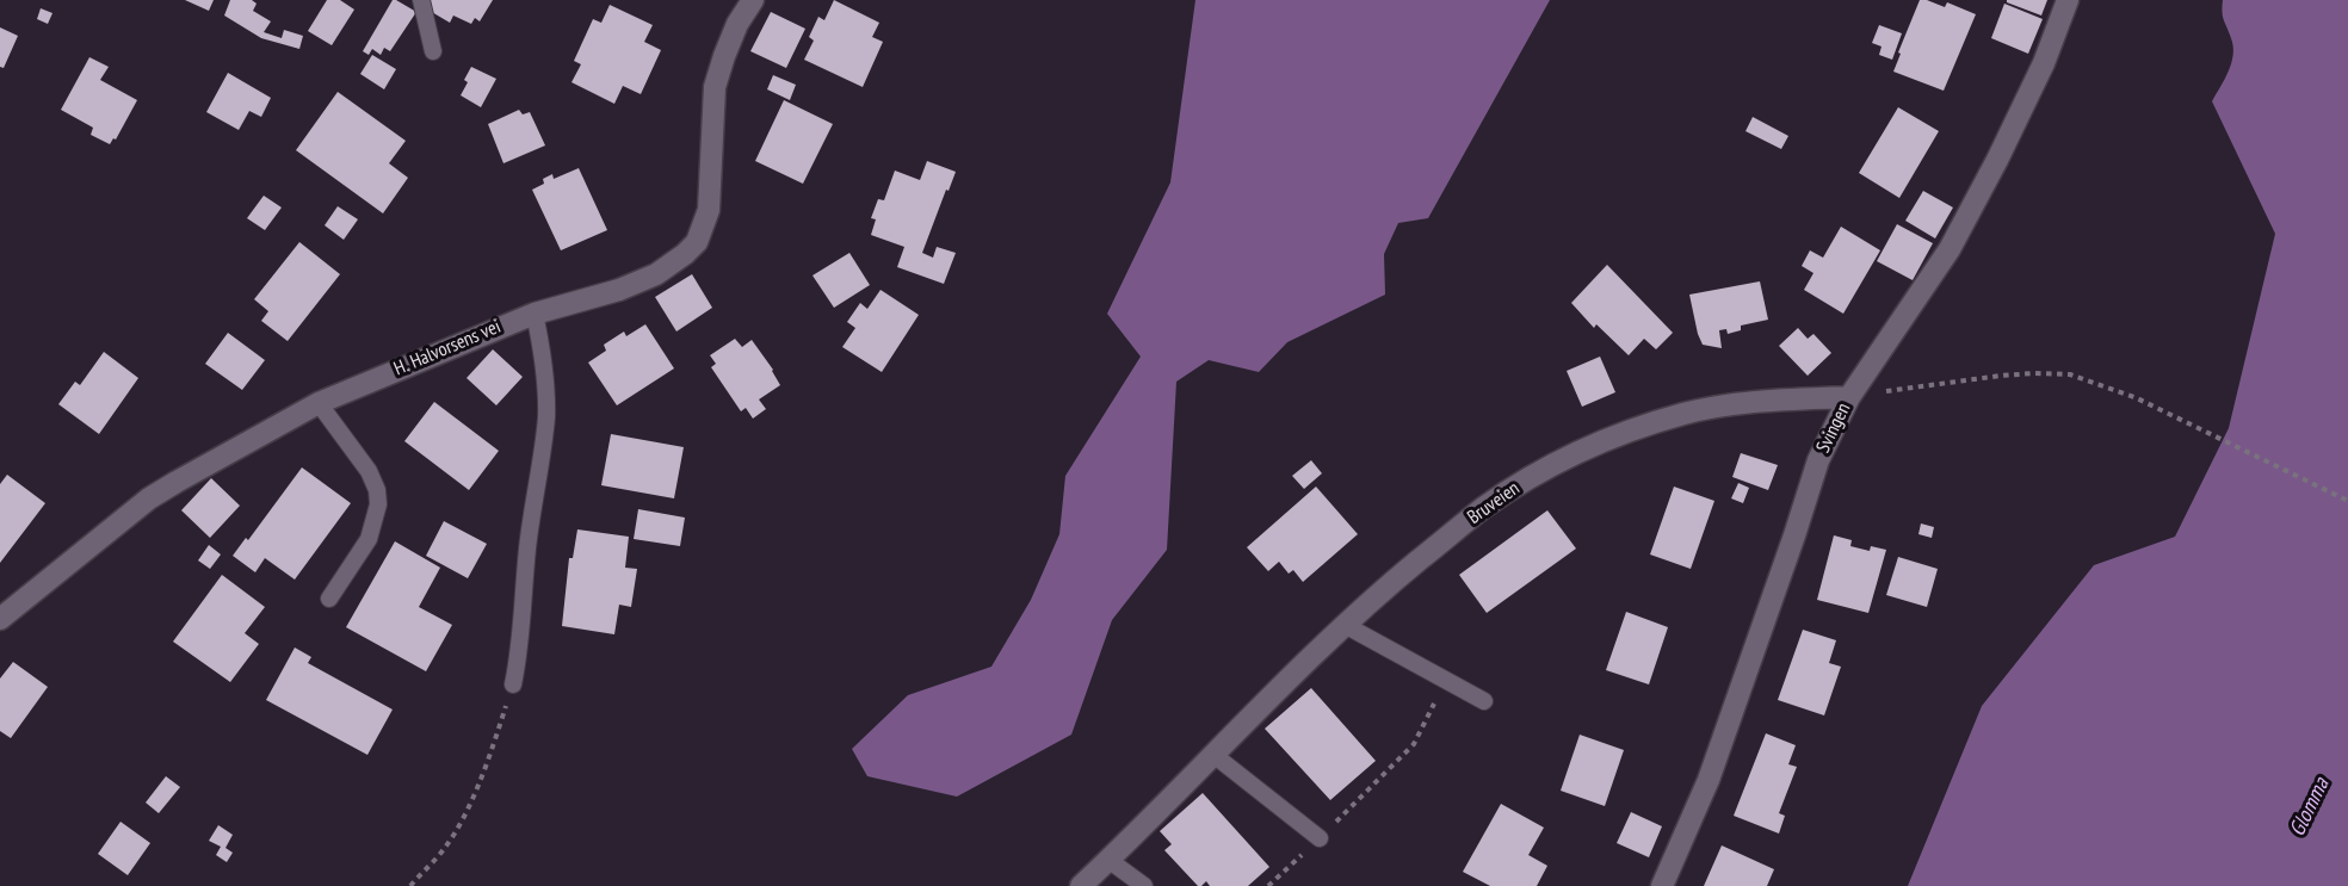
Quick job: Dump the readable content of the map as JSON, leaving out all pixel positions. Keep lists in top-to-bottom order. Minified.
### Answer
{"streets":{"street":["H. Halvorsens vei","Svingen","Bruveien"]},"crossings":[["Svingen","Bruveien"]],"water":["Glomma"]}
